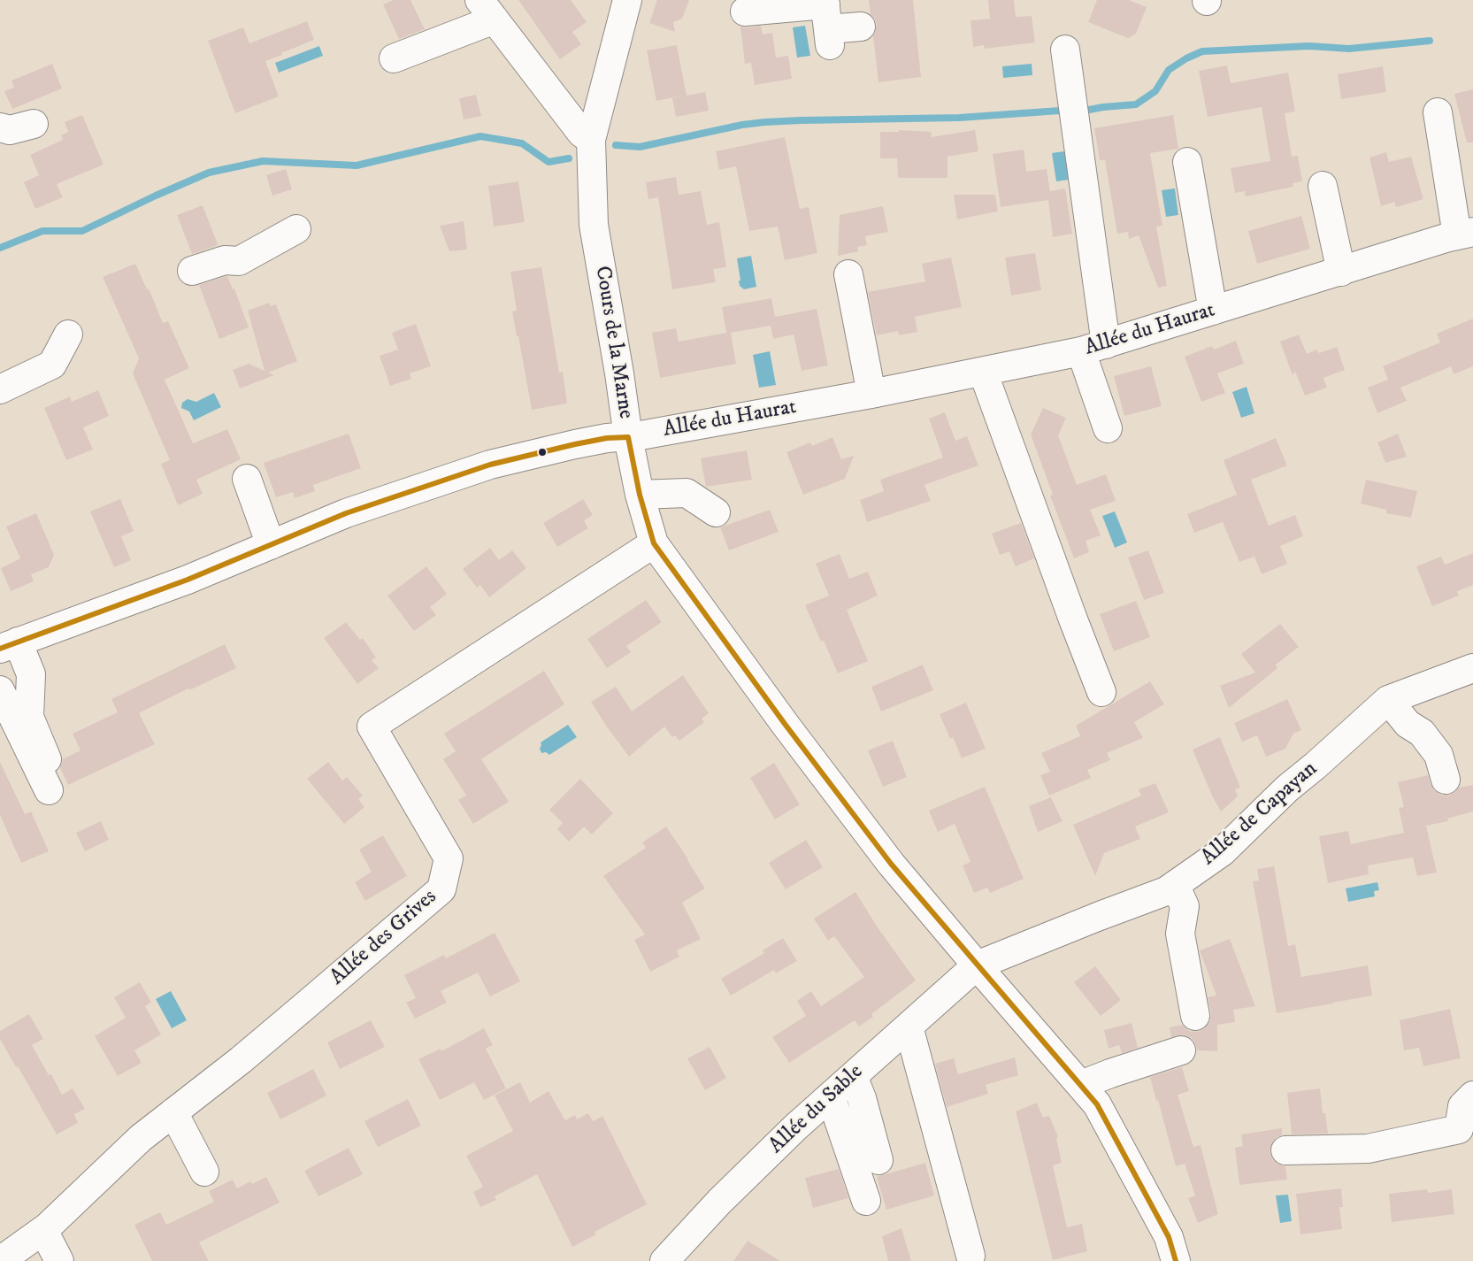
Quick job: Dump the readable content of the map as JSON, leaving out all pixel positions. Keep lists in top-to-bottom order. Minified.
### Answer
{"streets":{"street":["Allée du Haurat","Cours de la Marne","Allée de Capayan","Allée des Grives","Allée du Sable"]},"crossings":[["Allée du Haurat","Cours de la Marne"],["Cours de la Marne","Allée de Capayan"],["Cours de la Marne","Allée des Grives"],["Cours de la Marne","Allée du Sable"],["Allée de Capayan","Allée du Sable"]]}
